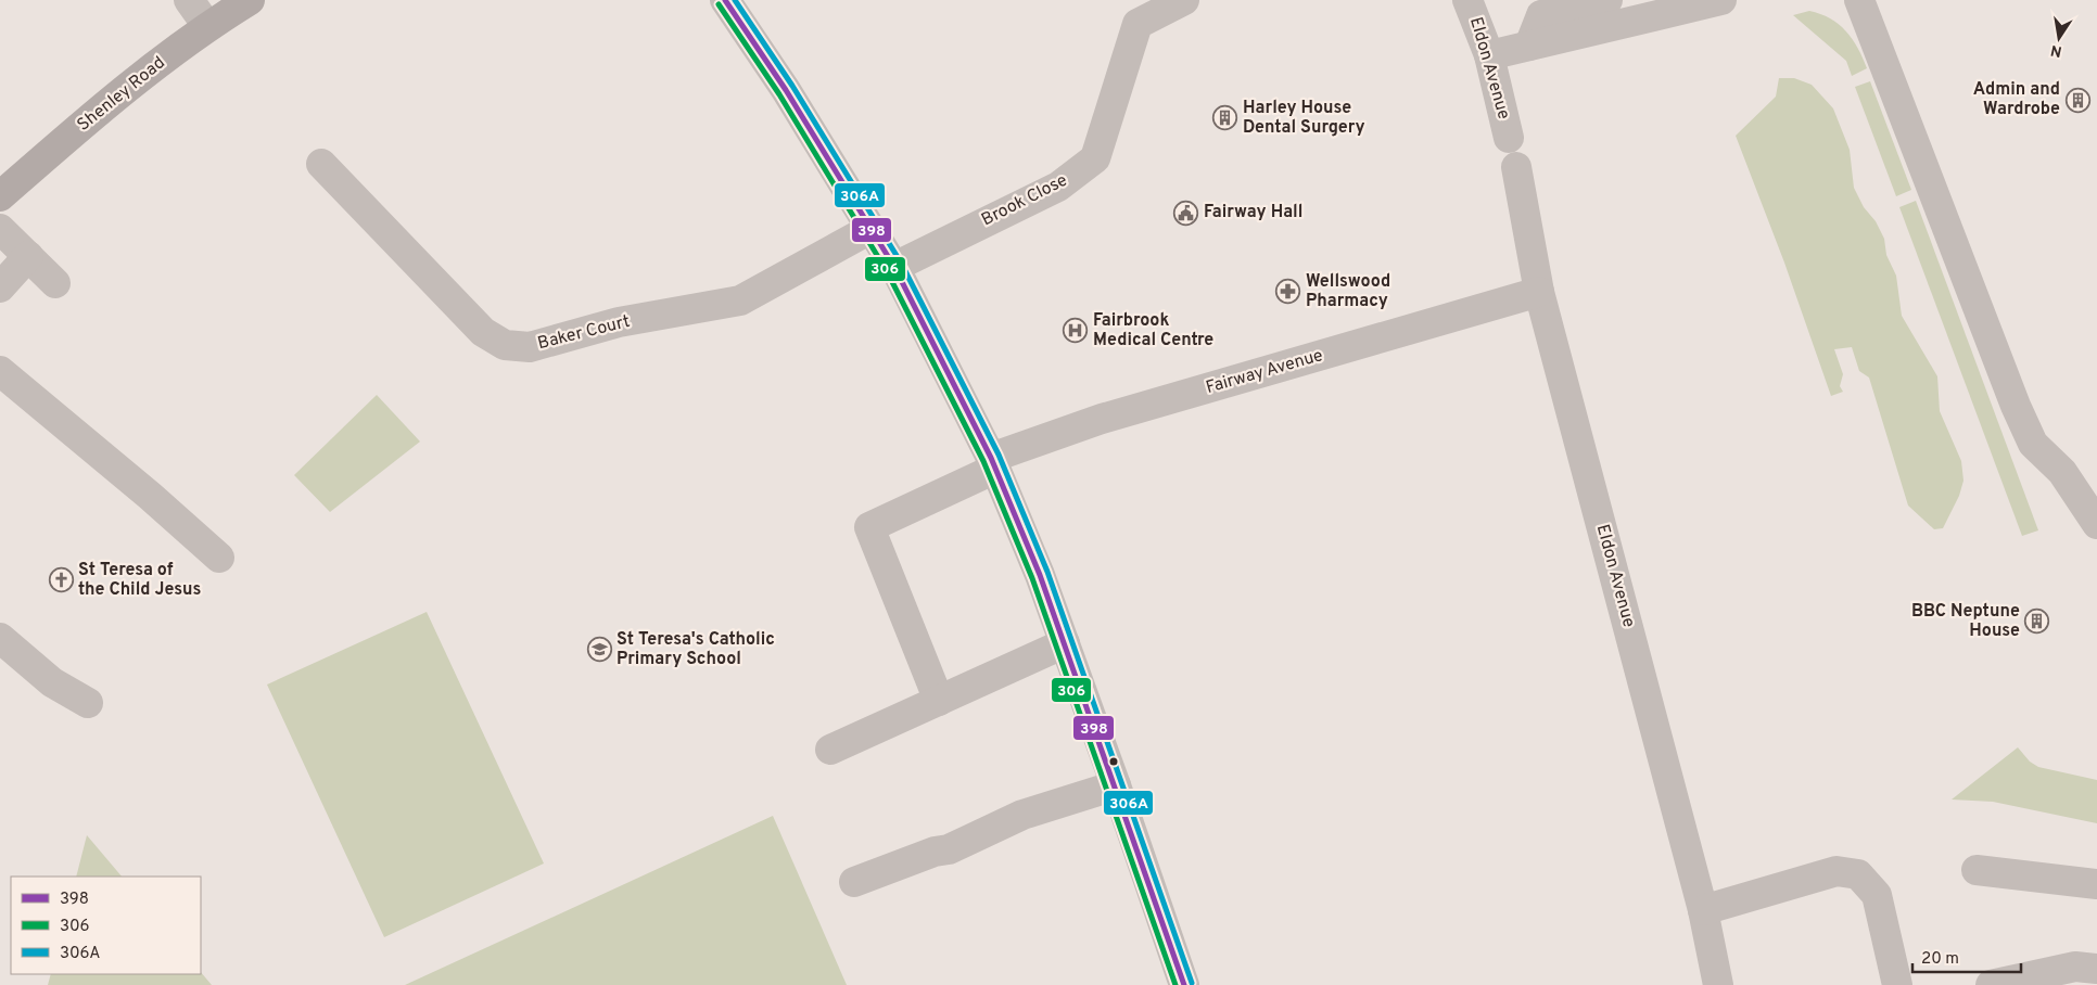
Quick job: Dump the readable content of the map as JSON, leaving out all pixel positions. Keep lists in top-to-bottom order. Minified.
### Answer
{"streets":{"main road":["Shenley Road"],"street":["Eldon Avenue","Brook Close","Baker Court","Fairway Avenue"]},"crossings":[["Eldon Avenue","Fairway Avenue"]],"places":{"building":["Admin and Wardrobe","Harley House Dental Surgery","BBC Neptune House"],"public building":["Fairway Hall"],"pharmacy":["Wellswood Pharmacy"],"hospital":["Fairbrook Medical Centre"],"church":["St Teresa of the Child Jesus"],"school or university":["St Teresa's Catholic Primary School"]},"lines":["transit line 398","transit line 306A","transit line 306"],"legend":["398","306","306A"],"scale_bar":"20 m","north":"bottom"}
